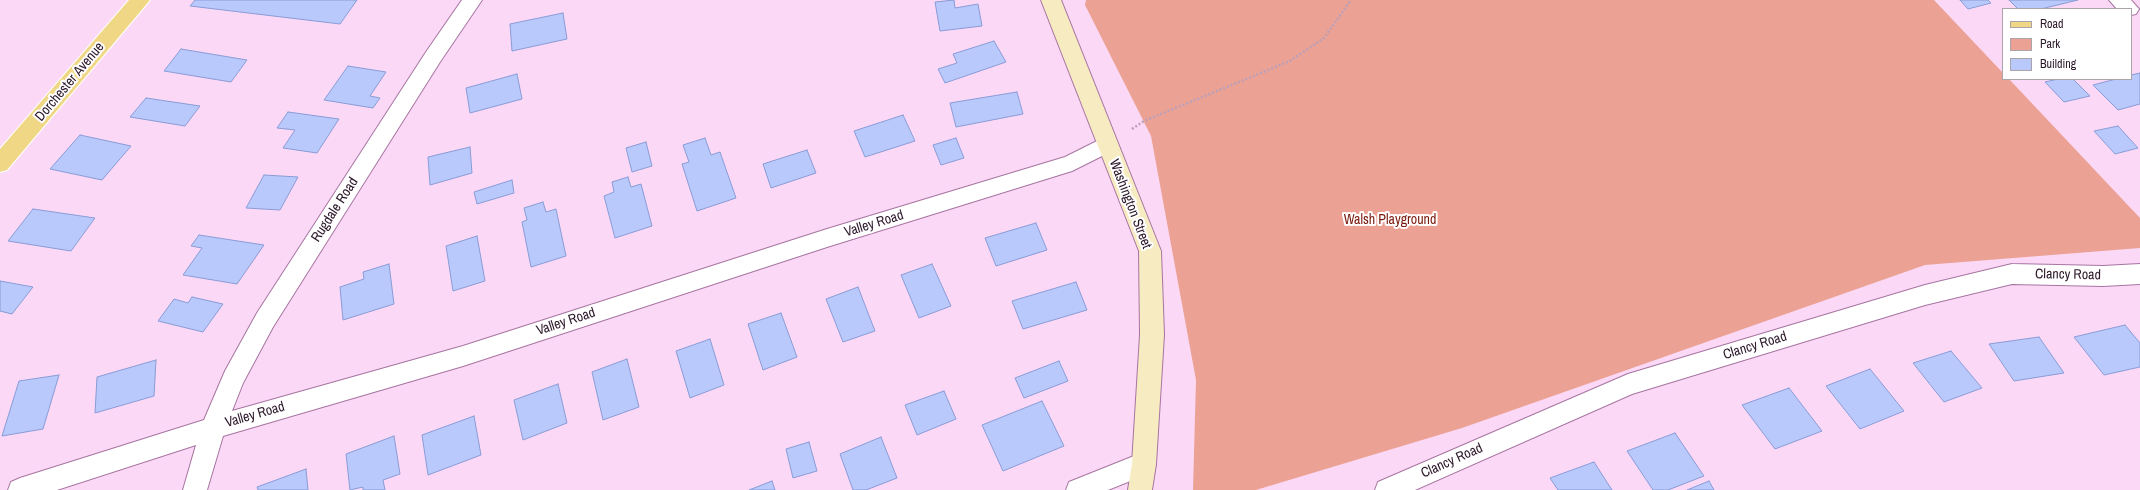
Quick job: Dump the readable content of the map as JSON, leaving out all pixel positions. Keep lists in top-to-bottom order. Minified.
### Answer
{"streets":{"main road":["Dorchester Avenue","Washington Street"],"street":["Rugdale Road","Valley Road","Clancy Road"]},"crossings":[["Washington Street","Valley Road"],["Rugdale Road","Valley Road"]],"parks":["Walsh Playground"],"legend":["Road","Park","Building"]}
